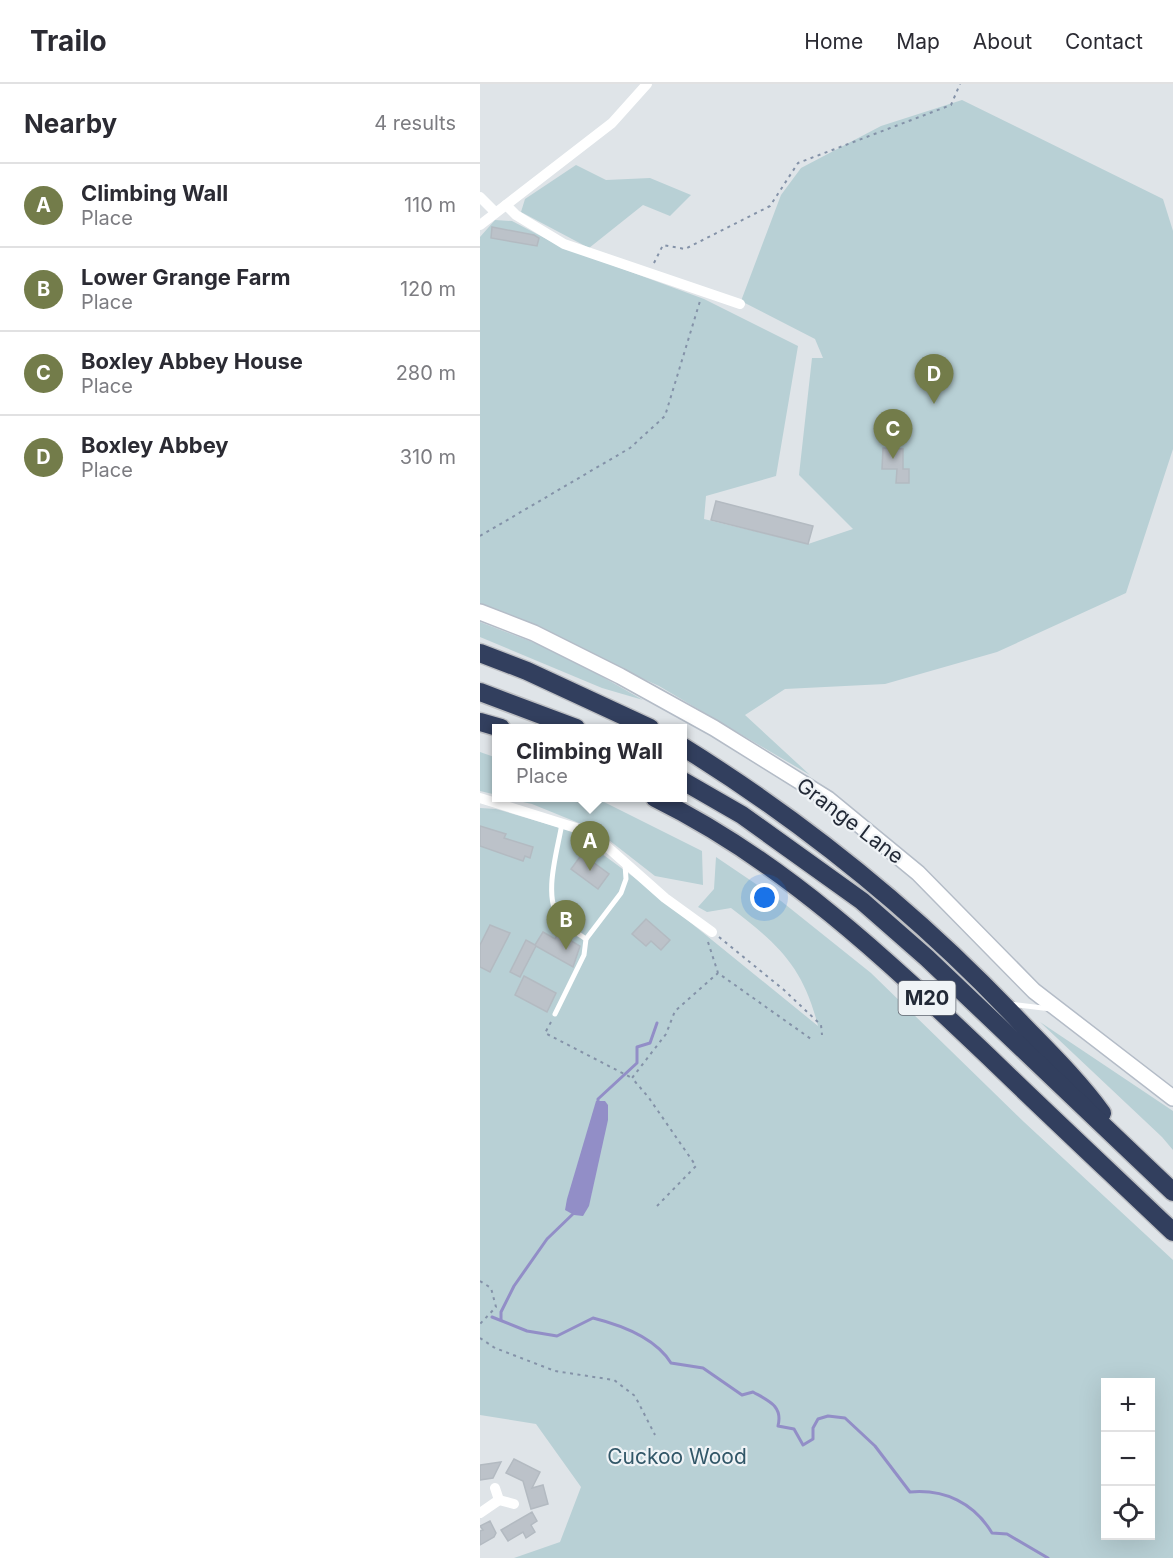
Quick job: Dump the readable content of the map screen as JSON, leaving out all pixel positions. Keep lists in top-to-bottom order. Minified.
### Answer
{"streets":{"highway":["M20"],"street":["Grange Lane"]},"parks":["Cuckoo Wood"],"page":{"header":"Trailo","nav":["Home","Map","About","Contact"],"heading":["Nearby","4 results"],"list":[{"mark":"A","name":"Climbing Wall","note":"Place","value":"110 m"},{"mark":"B","name":"Lower Grange Farm","note":"Place","value":"120 m"},{"mark":"C","name":"Boxley Abbey House","note":"Place","value":"280 m"},{"mark":"D","name":"Boxley Abbey","note":"Place","value":"310 m"}],"pins":["D","C","A","B"],"popup":["Climbing Wall","Place"],"map_buttons":["+","−"]}}
